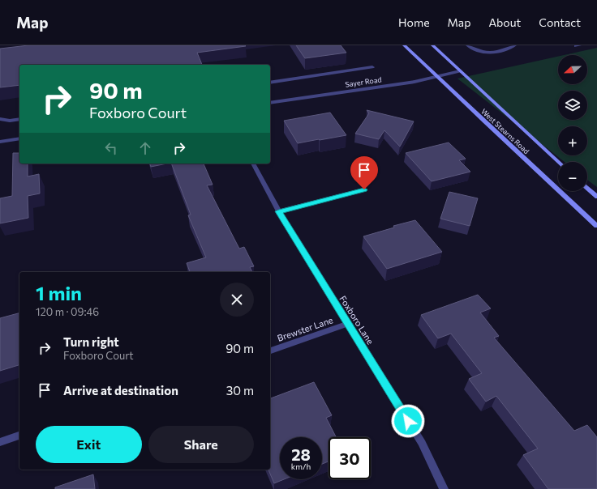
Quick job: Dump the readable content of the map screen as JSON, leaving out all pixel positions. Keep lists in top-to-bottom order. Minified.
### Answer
{"streets":{"main road":["West Stearns Road"],"street":["Sayer Road","Foxboro Lane","Brewster Lane"]},"crossings":[["Sayer Road","West Stearns Road"],["Foxboro Lane","Brewster Lane"]],"north":"left","page":{"header":"Map","nav":["Home","Map","About","Contact"],"map_buttons":["+","−"],"turn":["90 m","Foxboro Court"],"heading":["1 min","120 m · 09:46"],"list":[{"name":"Turn right","note":"Foxboro Court","value":"90 m"},{"name":"Arrive at destination","value":"30 m"}],"buttons":["Exit","Share"],"speed":"28 km/h","limit":"30"}}
